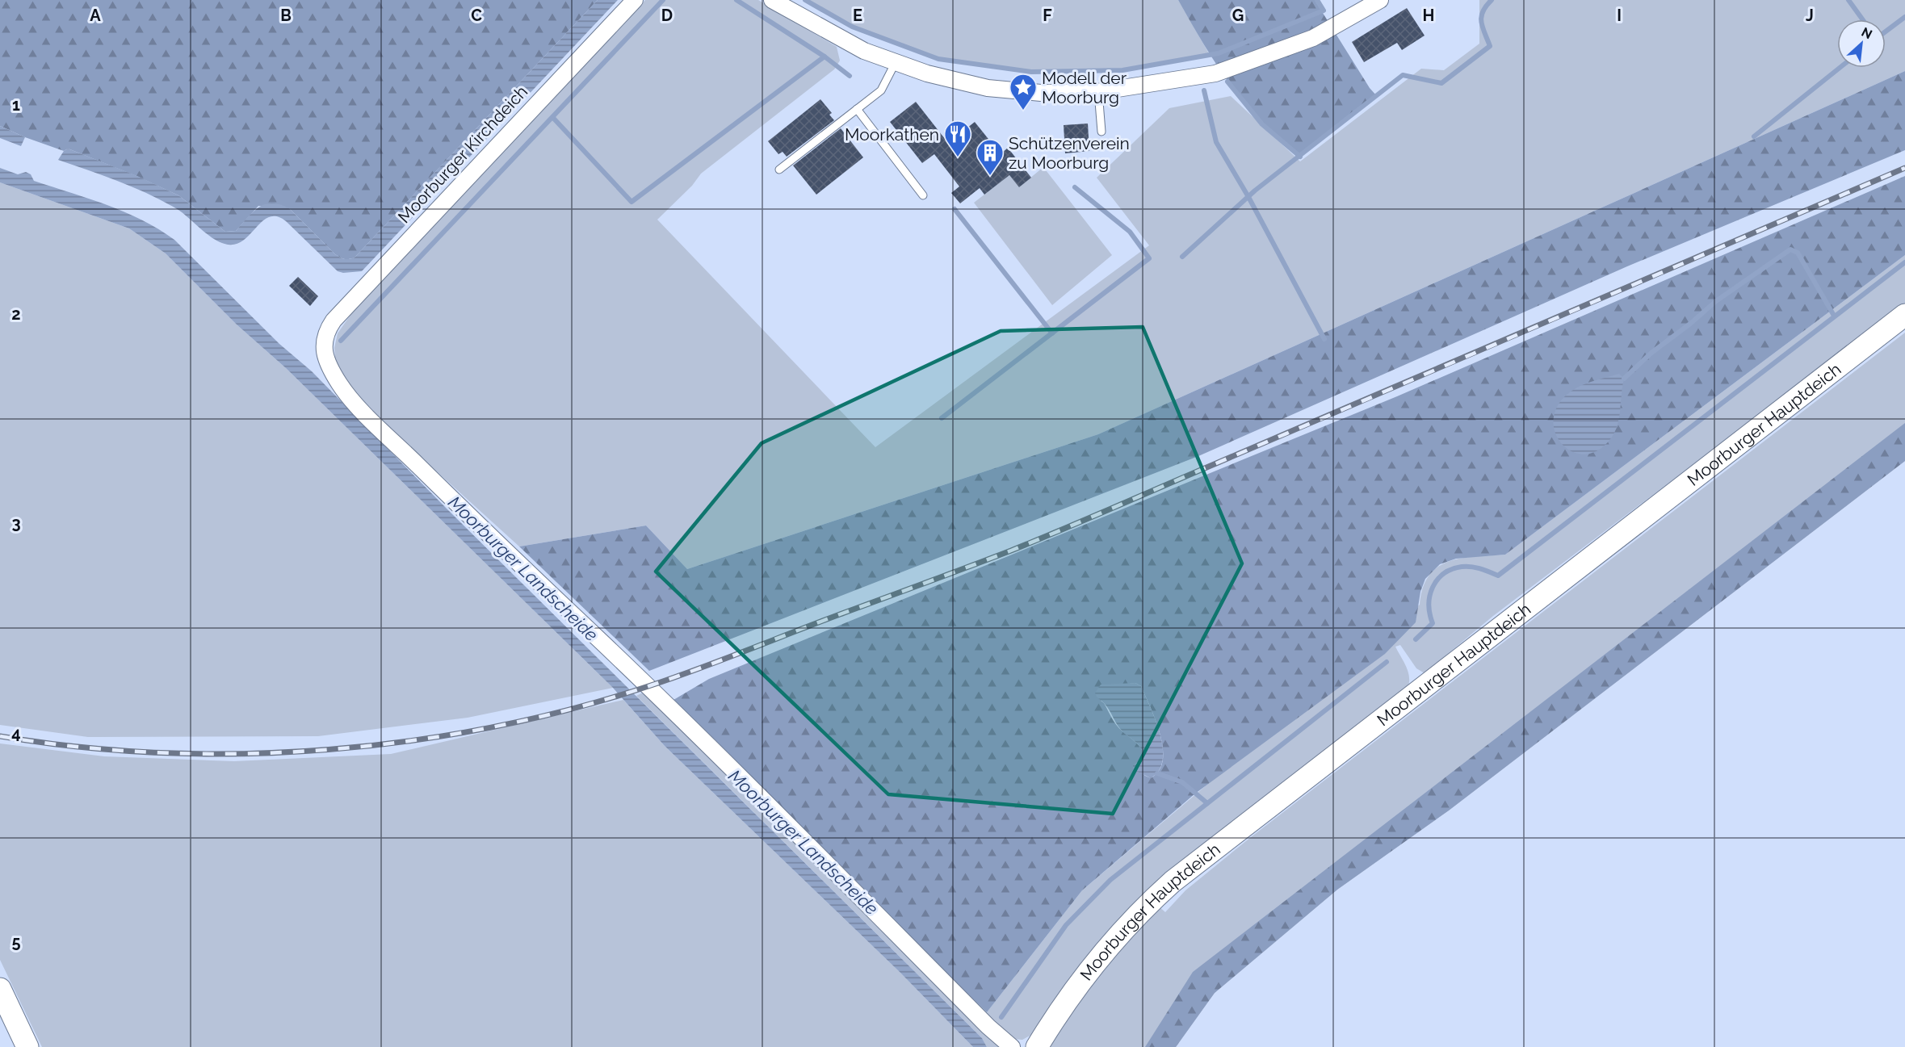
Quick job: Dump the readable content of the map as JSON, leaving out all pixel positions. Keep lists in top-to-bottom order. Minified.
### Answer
{"streets":{"main road":["Moorburger Hauptdeich"],"street":["Moorburger Kirchdeich"]},"water":["Moorburger Landscheide"],"places":{"place":["Modell der Moorburg"],"restaurant":["Moorkathen"],"building":["Schützenverein zu Moorburg"]},"north":"top right","grid":{"columns":["A","B","C","D","E","F","G","H","I","J"],"rows":["1","2","3","4","5"]}}
